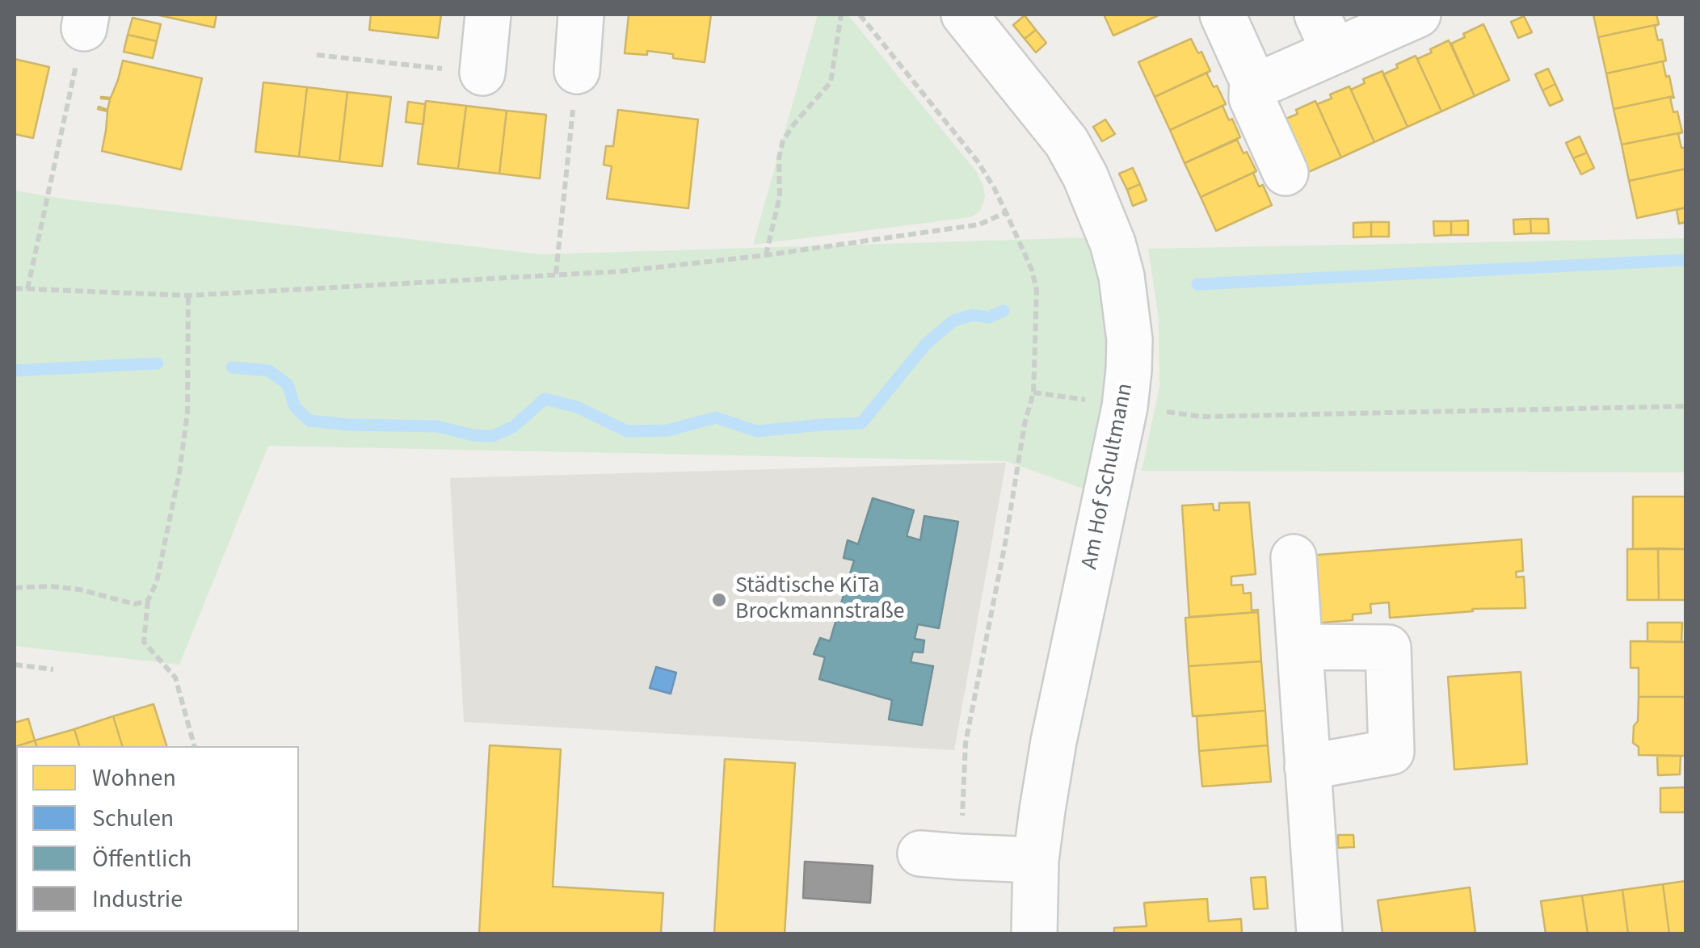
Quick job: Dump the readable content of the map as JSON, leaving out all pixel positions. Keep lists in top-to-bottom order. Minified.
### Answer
{"streets":{"street":["Am Hof Schultmann"]},"places":["Städtische KiTa Brockmannstraße"],"legend":["Wohnen","Schulen","Öffentlich","Industrie"]}
